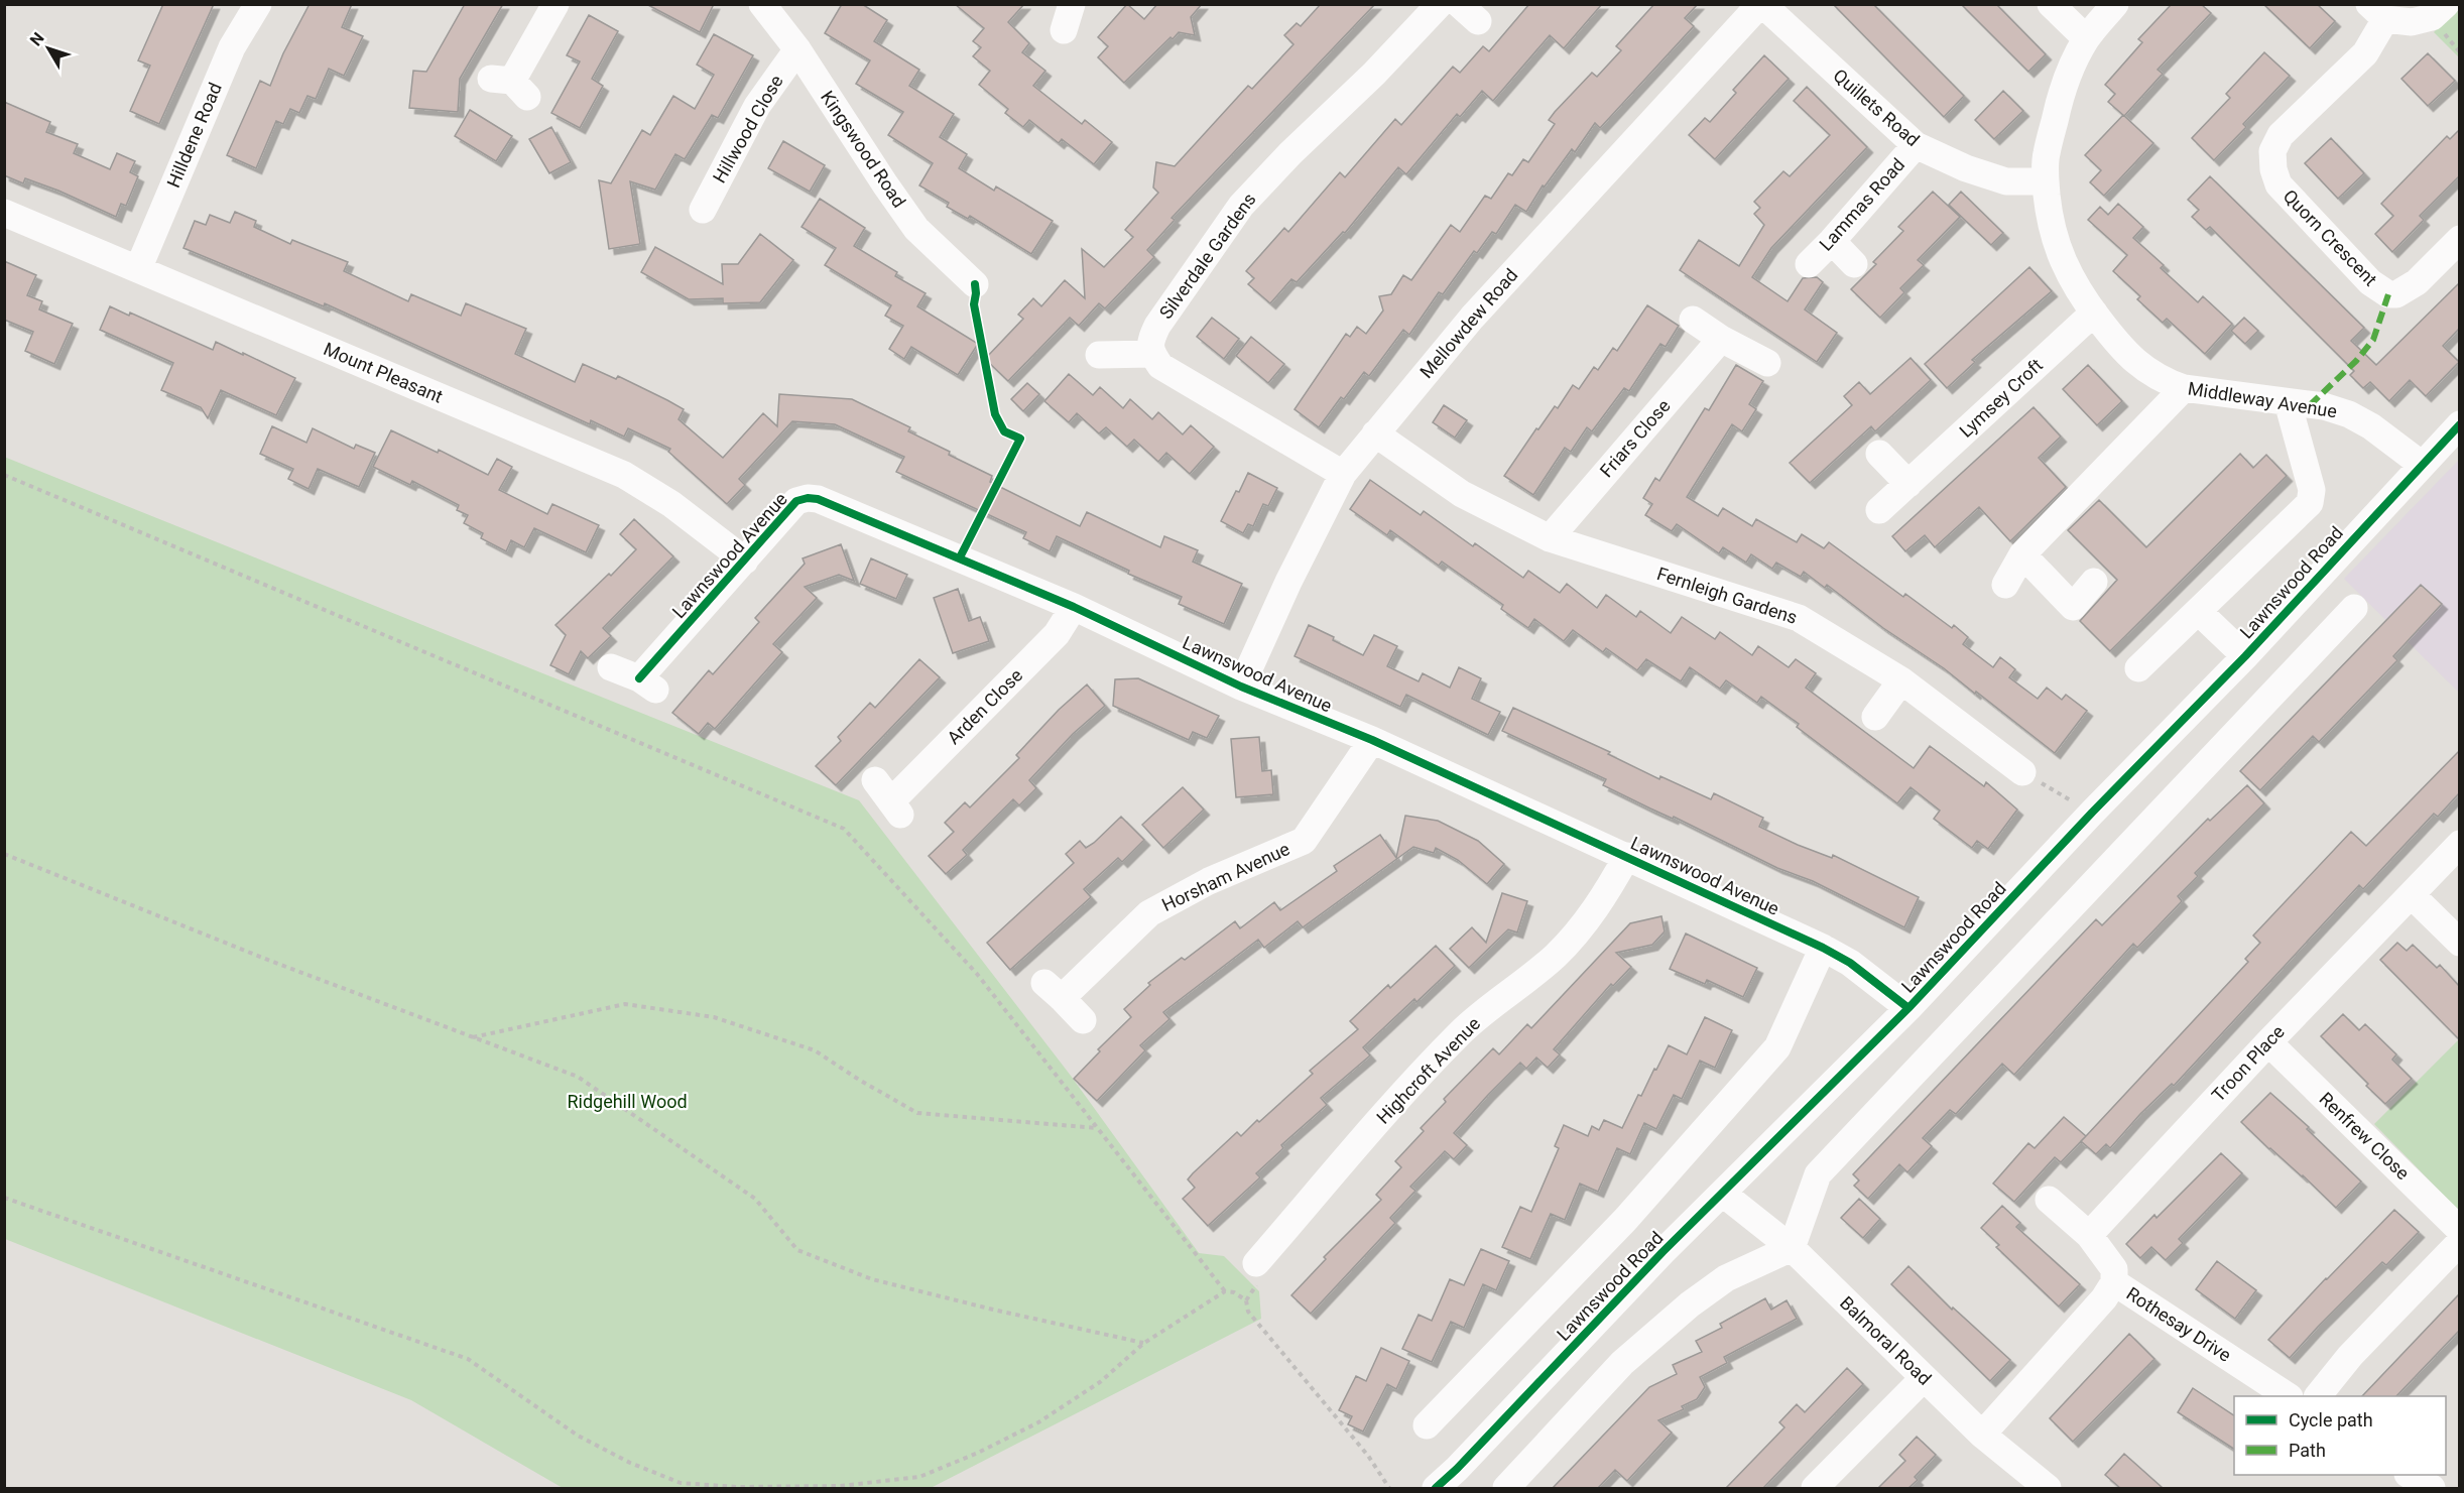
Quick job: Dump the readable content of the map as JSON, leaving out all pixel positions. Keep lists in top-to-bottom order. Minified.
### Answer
{"streets":{"street":["Quillets Road","Hillwood Close","Hilldene Road","Kingswood Road","Lammas Road","Quorn Crescent","Silverdale Gardens","Mellowdew Road","Mount Pleasant","Lymsey Croft","Middleway Avenue","Friars Close","Lawnswood Avenue","Lawnswood Road","Fernleigh Gardens","Arden Close","Horsham Avenue","Troon Place","Highcroft Avenue","Renfrew Close","Rothesay Drive","Balmoral Road"]},"crossings":[["Quillets Road","Lammas Road"],["Quillets Road","Mellowdew Road"],["Quillets Road","Middleway Avenue"],["Hillwood Close","Kingswood Road"],["Hilldene Road","Mount Pleasant"],["Mellowdew Road","Lawnswood Avenue"],["Mellowdew Road","Fernleigh Gardens"],["Mount Pleasant","Lawnswood Avenue"],["Lymsey Croft","Middleway Avenue"],["Middleway Avenue","Lawnswood Road"],["Friars Close","Fernleigh Gardens"],["Lawnswood Avenue","Lawnswood Road"],["Lawnswood Avenue","Arden Close"],["Lawnswood Avenue","Horsham Avenue"],["Lawnswood Avenue","Highcroft Avenue"],["Lawnswood Road","Balmoral Road"],["Troon Place","Renfrew Close"],["Rothesay Drive","Balmoral Road"]],"parks":["Ridgehill Wood"],"legend":["Cycle path","Path"],"north":"top left"}
